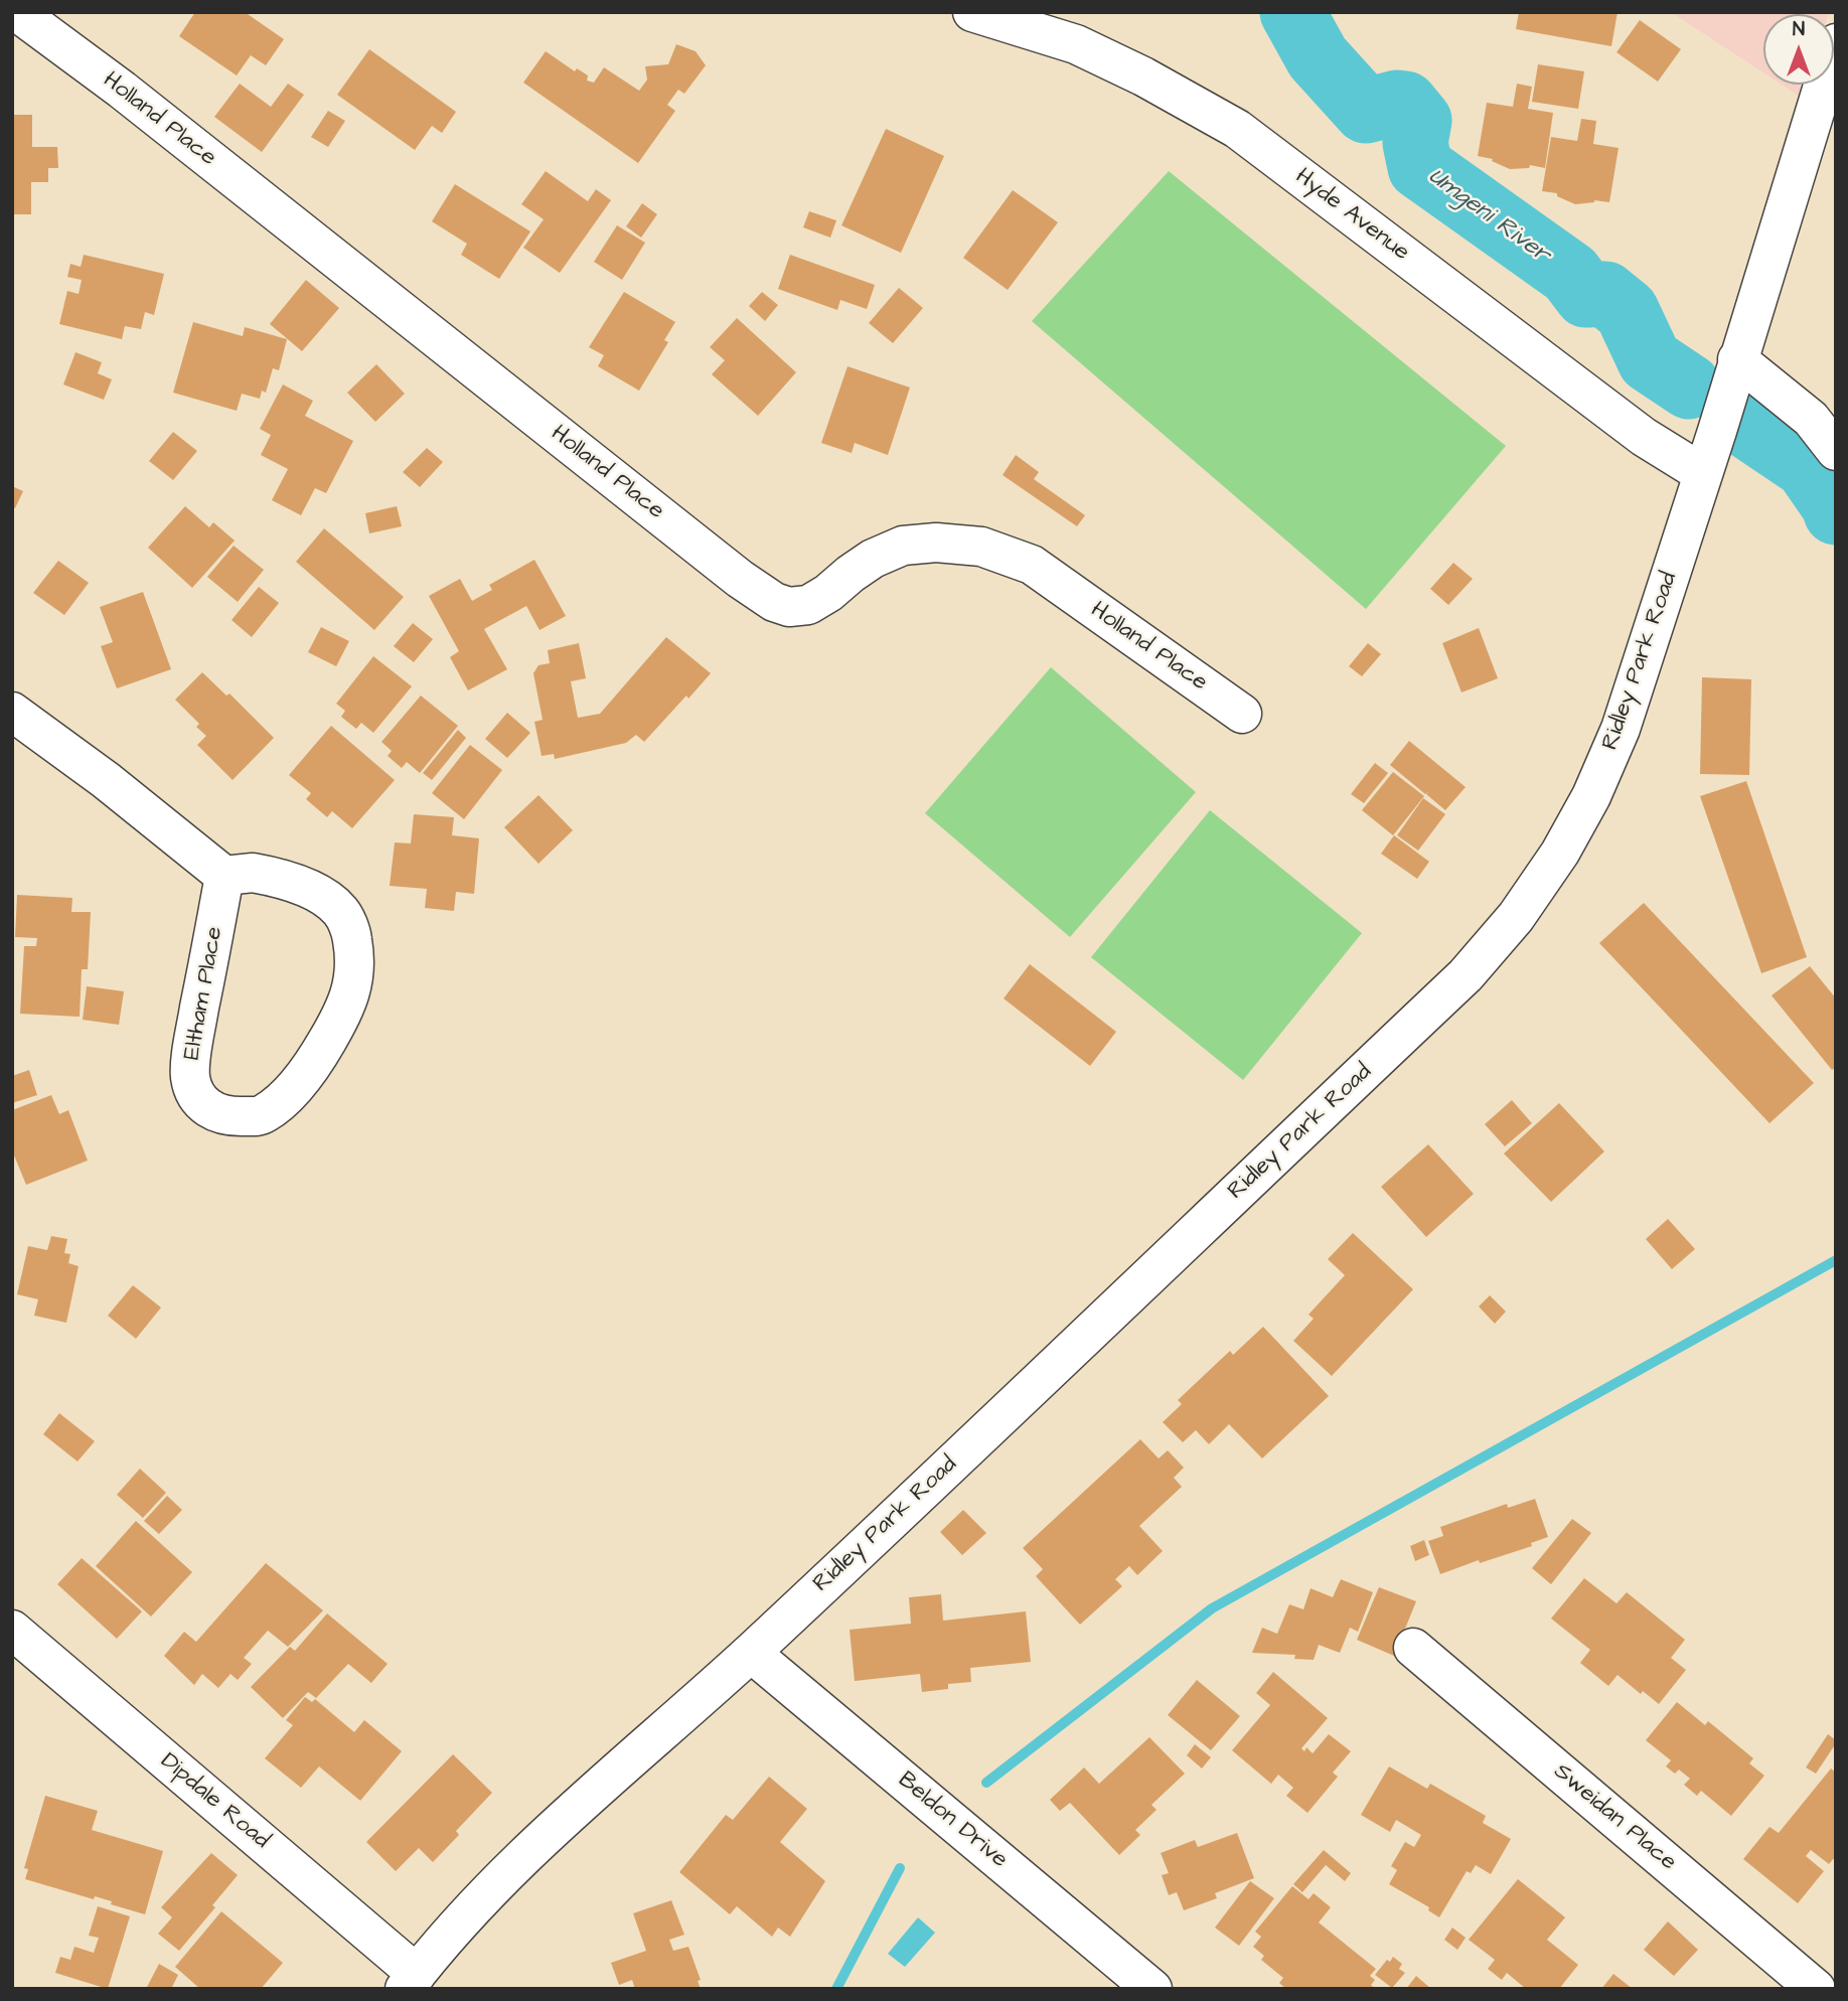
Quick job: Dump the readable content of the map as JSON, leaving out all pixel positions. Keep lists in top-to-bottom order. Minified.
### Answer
{"streets":{"street":["Holland Place","Hyde Avenue","Ridley Park Road","Eltham Place","Dipdale Road","Sweidan Place","Beldon Drive"]},"crossings":[["Hyde Avenue","Ridley Park Road"],["Ridley Park Road","Dipdale Road"],["Ridley Park Road","Beldon Drive"]],"water":["Umgeni River"],"north":"top"}
